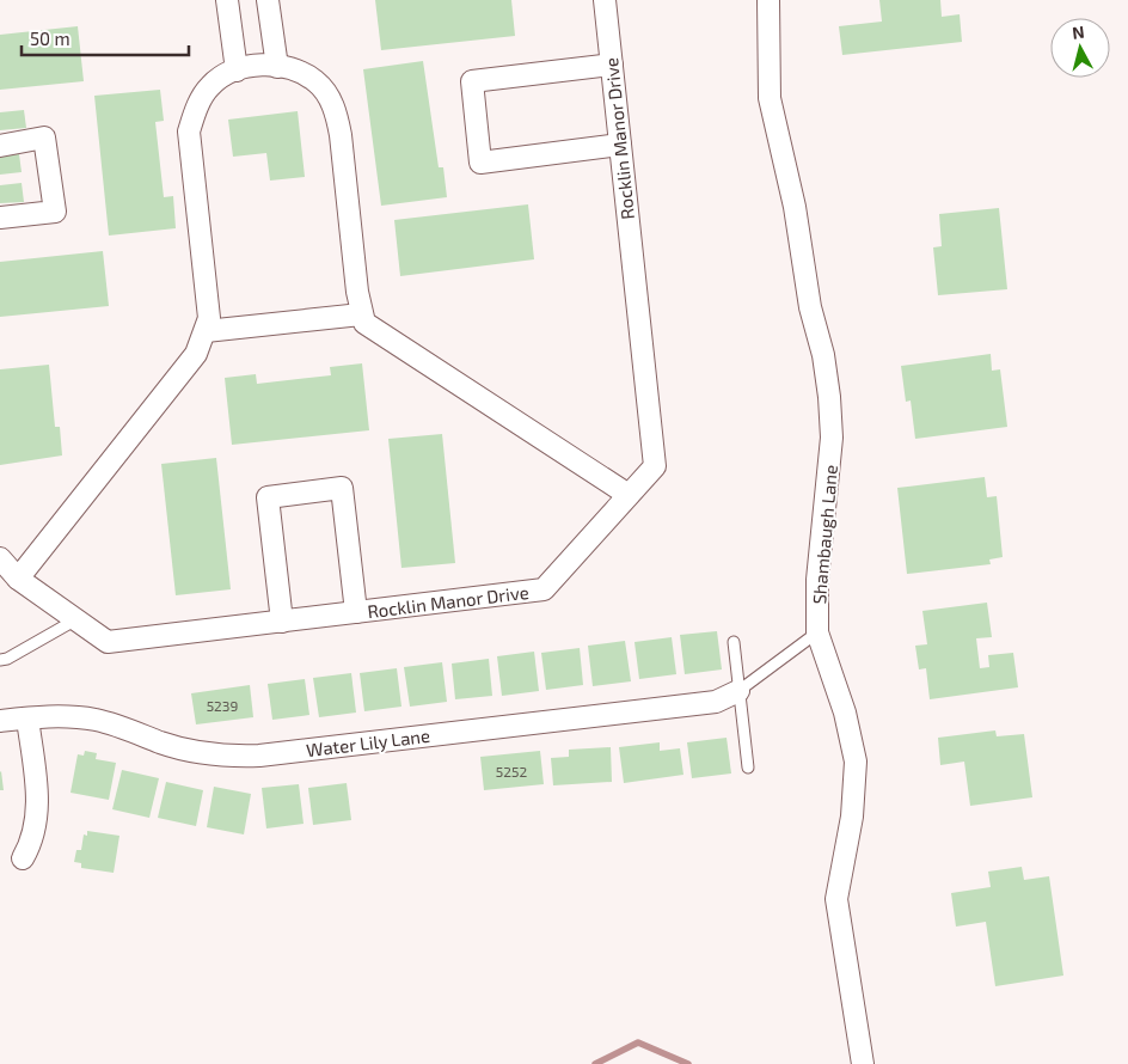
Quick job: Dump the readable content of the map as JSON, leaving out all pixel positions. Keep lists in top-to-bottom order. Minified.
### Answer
{"streets":{"street":["Rocklin Manor Drive","Shambaugh Lane","Water Lily Lane"]},"house_numbers":["5239","5252"],"scale_bar":"50 m","north":"top"}
